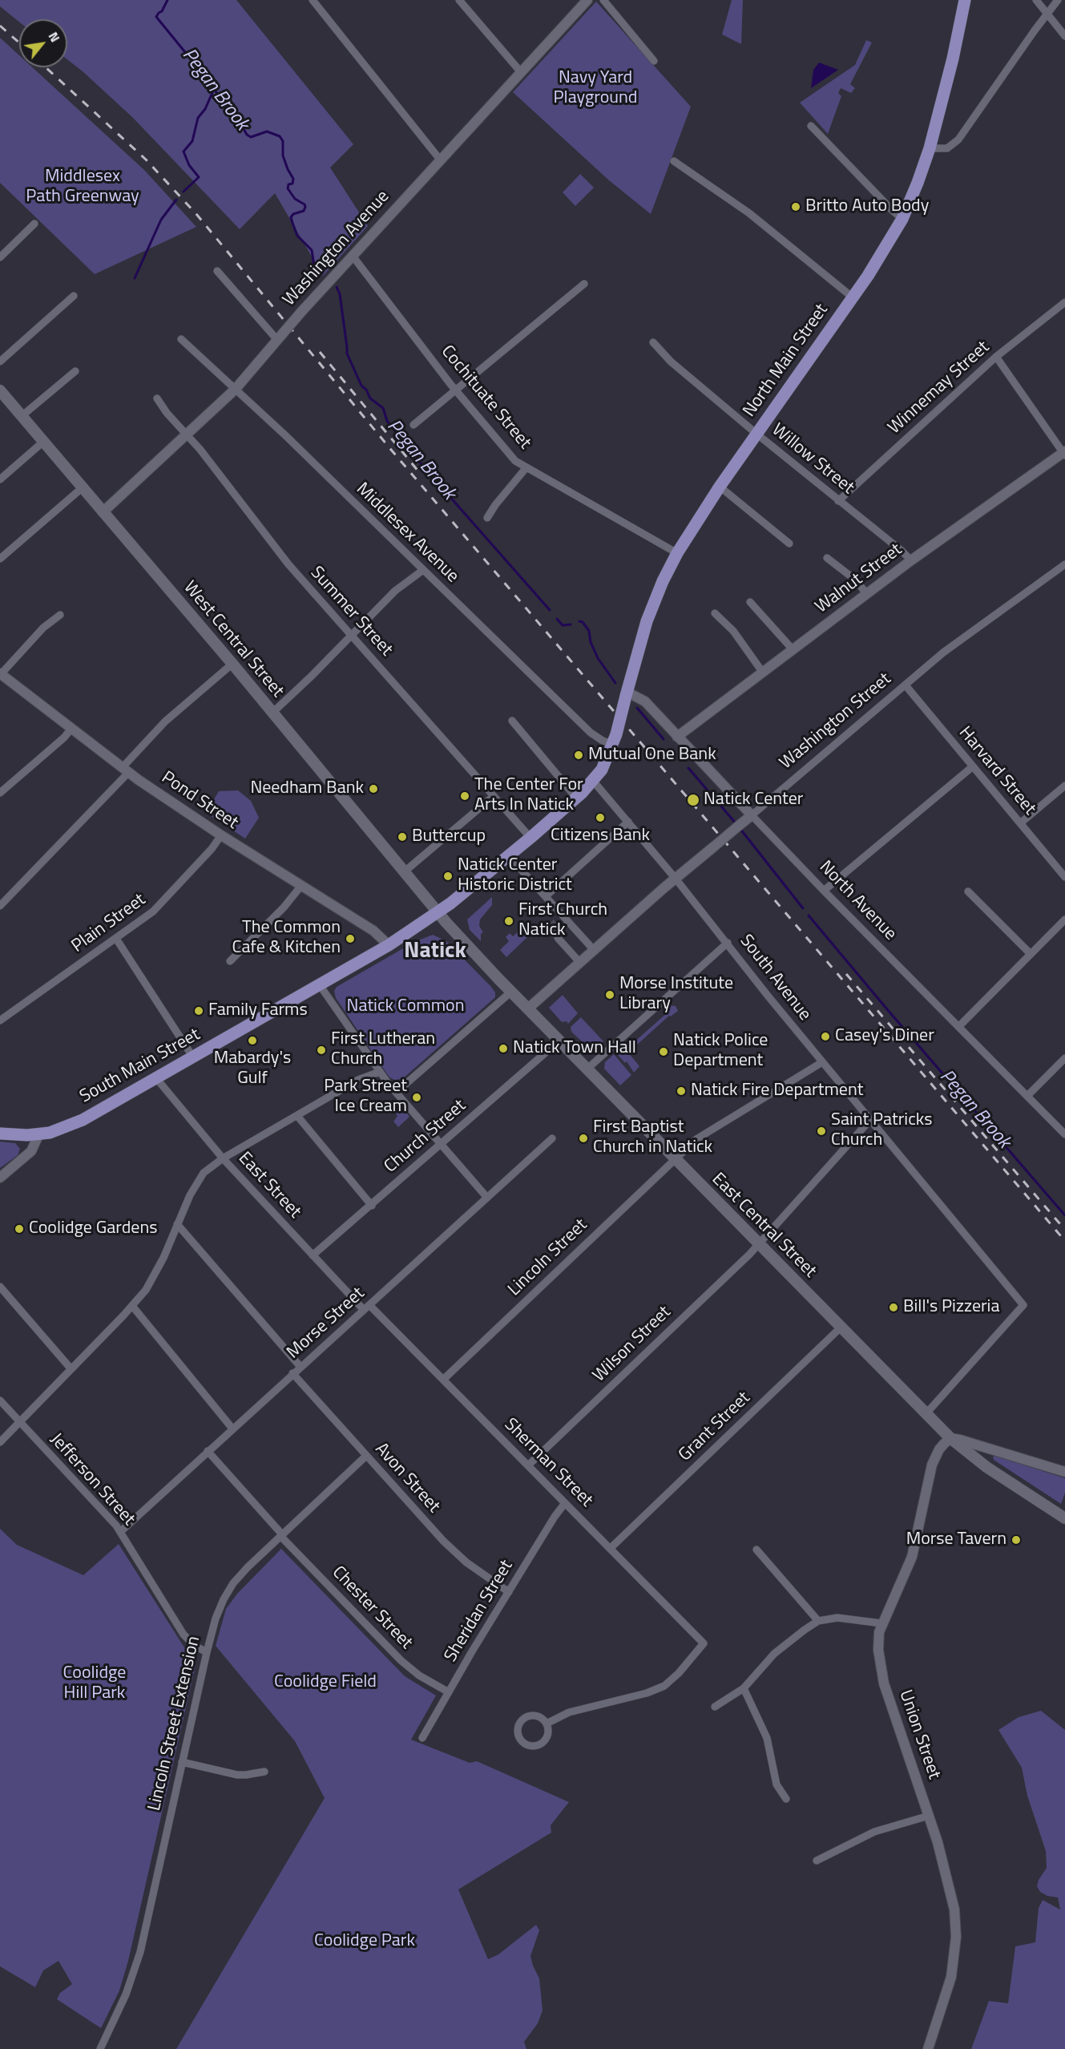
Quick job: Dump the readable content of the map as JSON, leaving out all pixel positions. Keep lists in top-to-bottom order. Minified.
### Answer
{"streets":{"main road":["North Main Street","West Central Street","South Main Street","East Central Street"],"street":["Washington Avenue","Winnemay Street","Cochituate Street","Willow Street","Middlesex Avenue","Walnut Street","Summer Street","Washington Street","Harvard Street","Pond Street","North Avenue","Plain Street","South Avenue","Church Street","East Street","Lincoln Street","Morse Street","Wilson Street","Grant Street","Sherman Street","Avon Street","Jefferson Street","Chester Street","Sheridan Street","Lincoln Street Extension","Union Street"]},"crossings":[["Washington Avenue","Cochituate Street"],["Washington Avenue","Middlesex Avenue"],["Washington Avenue","Summer Street"],["Washington Avenue","West Central Street"],["North Main Street","Cochituate Street"],["North Main Street","Willow Street"],["North Main Street","Middlesex Avenue"],["North Main Street","Summer Street"],["North Main Street","North Avenue"],["North Main Street","South Avenue"],["North Main Street","South Main Street"],["Winnemay Street","Willow Street"],["Willow Street","Walnut Street"],["Walnut Street","North Avenue"],["Summer Street","South Main Street"],["West Central Street","South Main Street"],["West Central Street","East Central Street"],["Washington Street","Harvard Street"],["Washington Street","North Avenue"],["Washington Street","South Avenue"],["Washington Street","East Central Street"],["Pond Street","Plain Street"],["Pond Street","South Main Street"],["South Avenue","East Central Street"],["South Avenue","Lincoln Street"],["South Avenue","Wilson Street"],["South Main Street","East Street"],["South Main Street","East Central Street"],["Church Street","East Street"],["Church Street","East Central Street"],["East Street","Morse Street"],["East Street","Sherman Street"],["East Central Street","Lincoln Street"],["East Central Street","Wilson Street"],["East Central Street","Grant Street"],["East Central Street","Union Street"],["Lincoln Street","Sherman Street"],["Morse Street","Sherman Street"],["Morse Street","Avon Street"],["Morse Street","Jefferson Street"],["Morse Street","Chester Street"],["Wilson Street","Sherman Street"],["Grant Street","Sherman Street"],["Sherman Street","Sheridan Street"],["Avon Street","Sheridan Street"],["Avon Street","Lincoln Street Extension"],["Jefferson Street","Lincoln Street Extension"],["Chester Street","Sheridan Street"],["Chester Street","Lincoln Street Extension"]],"districts":["Natick"],"water":["Pegan Brook"],"parks":["Navy Yard Playground","Middlesex Path Greenway","Natick Common","Coolidge Hill Park","Coolidge Field","Coolidge Park"],"places":["Britto Auto Body","Mutual One Bank","Needham Bank","The Center For Arts In Natick","Natick Center","Citizens Bank","Buttercup","Natick Center Historic District","First Church Natick","The Common Cafe & Kitchen","Morse Institute Library","Family Farms","Casey's Diner","Mabardy's Gulf","Natick Town Hall","First Lutheran Church","Natick Police Department","Natick Fire Department","Park Street Ice Cream","Saint Patricks Church","First Baptist Church in Natick","Coolidge Gardens","Bill's Pizzeria","Morse Tavern"],"north":"top right"}
